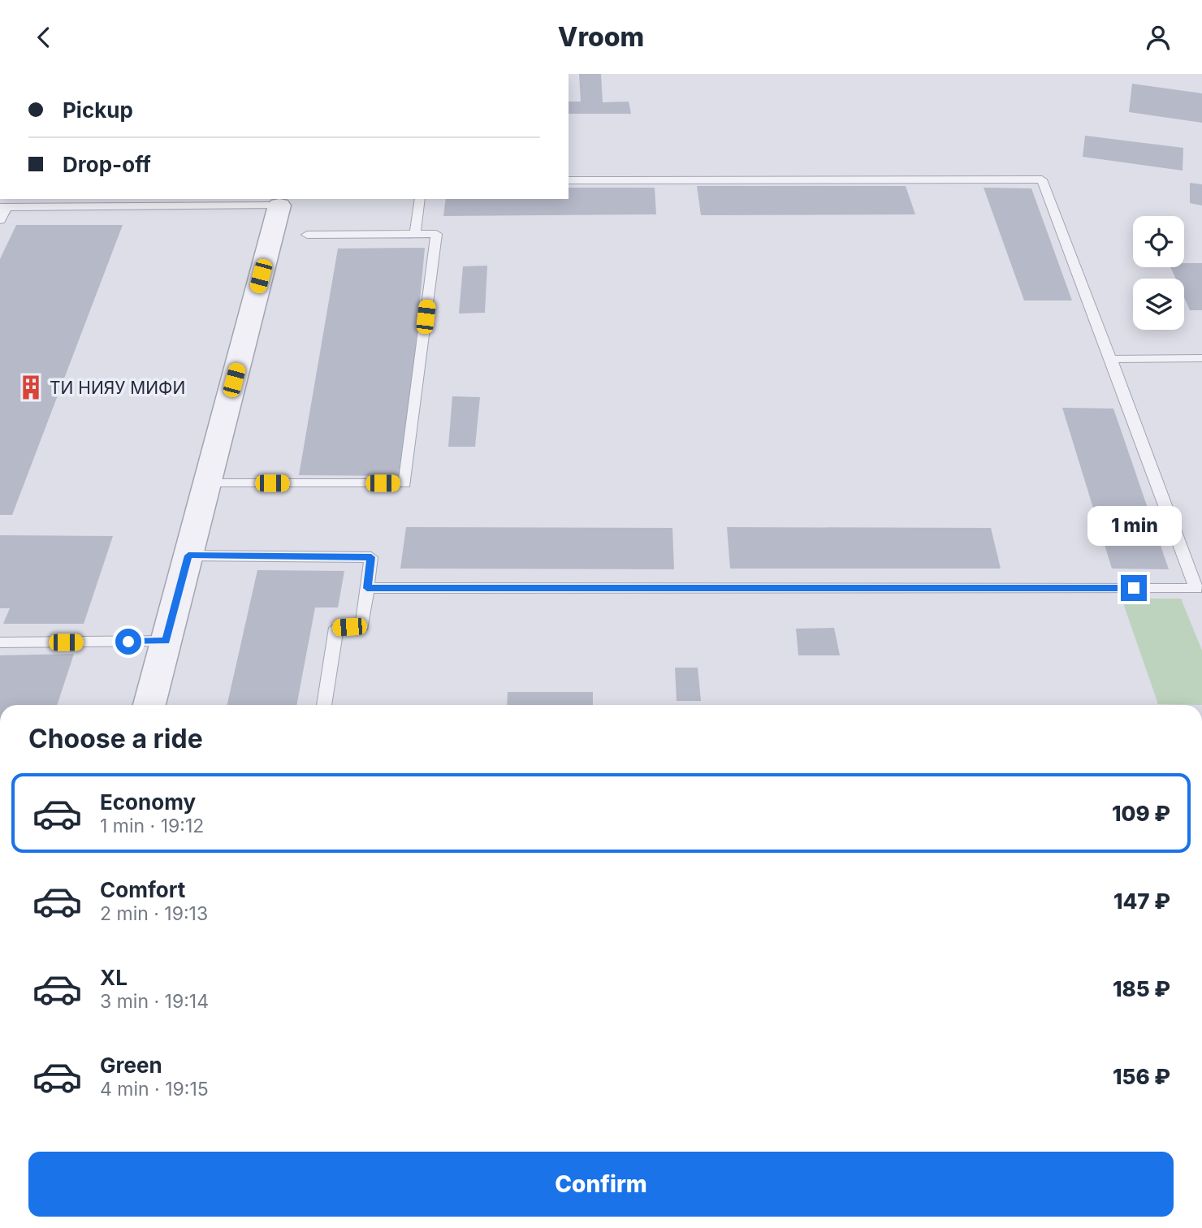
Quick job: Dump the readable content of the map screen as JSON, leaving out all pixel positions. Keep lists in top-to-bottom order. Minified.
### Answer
{"places":{"building":["ТИ НИЯУ МИФИ"]},"page":{"header":"Vroom","banner":["Pickup","Drop-off"],"bubble":"1 min","heading":"Choose a ride","list":[{"name":"Economy","note":"1 min · 19:12","value":"109 ₽"},{"name":"Comfort","note":"2 min · 19:13","value":"147 ₽"},{"name":"XL","note":"3 min · 19:14","value":"185 ₽"},{"name":"Green","note":"4 min · 19:15","value":"156 ₽"}],"buttons":"Confirm"}}
